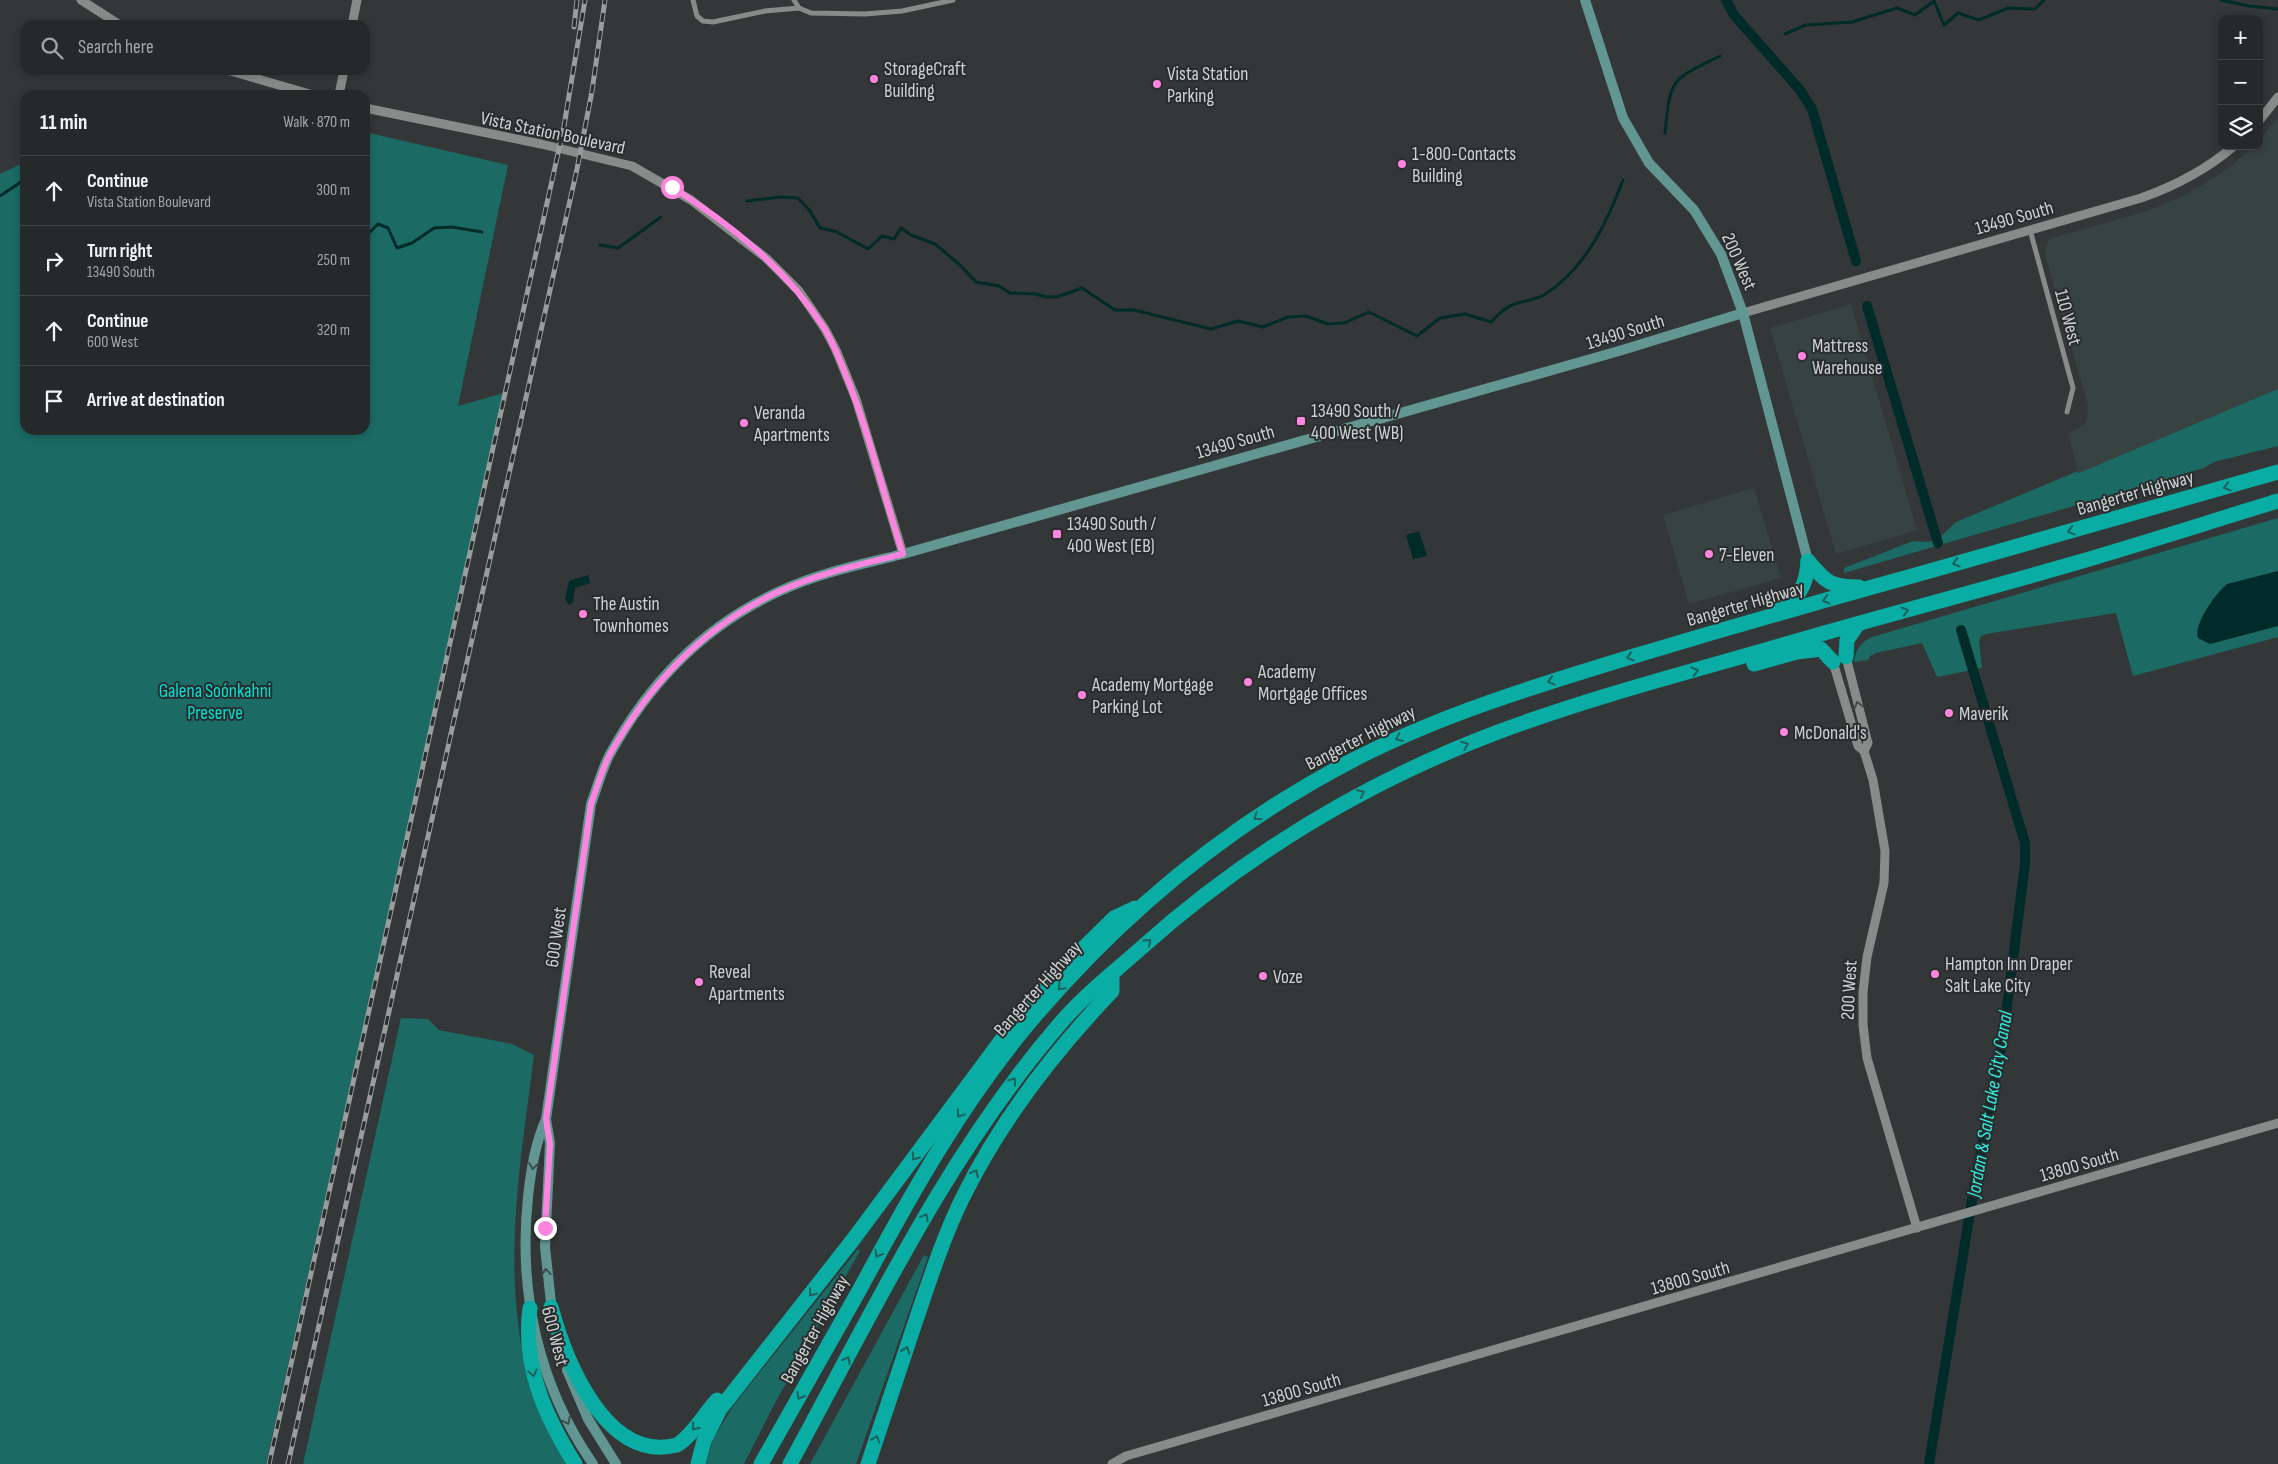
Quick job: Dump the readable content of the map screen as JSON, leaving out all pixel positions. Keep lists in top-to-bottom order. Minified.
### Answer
{"streets":{"highway":["Bangerter Highway"],"main road":["13490 South","200 West","600 West"],"street":["Vista Station Boulevard","110 West","13800 South"]},"crossings":[["Vista Station Boulevard","13490 South"],["13490 South","200 West"],["13490 South","110 West"],["13490 South","600 West"],["200 West","13800 South"]],"water":["Jordan & Salt Lake City Canal"],"parks":["Galena Soónkahni Preserve"],"places":{"other":["StorageCraft Building","Vista Station Parking","1-800-Contacts Building","Mattress Warehouse","Veranda Apartments","7-Eleven","The Austin Townhomes","Academy Mortgage Offices","Academy Mortgage Parking Lot","Maverik","McDonald's","Hampton Inn Draper Salt Lake City","Voze","Reveal Apartments"],"transit":["13490 South / 400 West (WB)","13490 South / 400 West (EB)"]},"page":{"map_buttons":["+","−"],"search":"Search here","heading":["11 min","Walk · 870 m"],"list":[["Continue","Vista Station Boulevard","300 m"],["Turn right","13490 South","250 m"],["Continue","600 West","320 m"],"Arrive at destination"]}}
